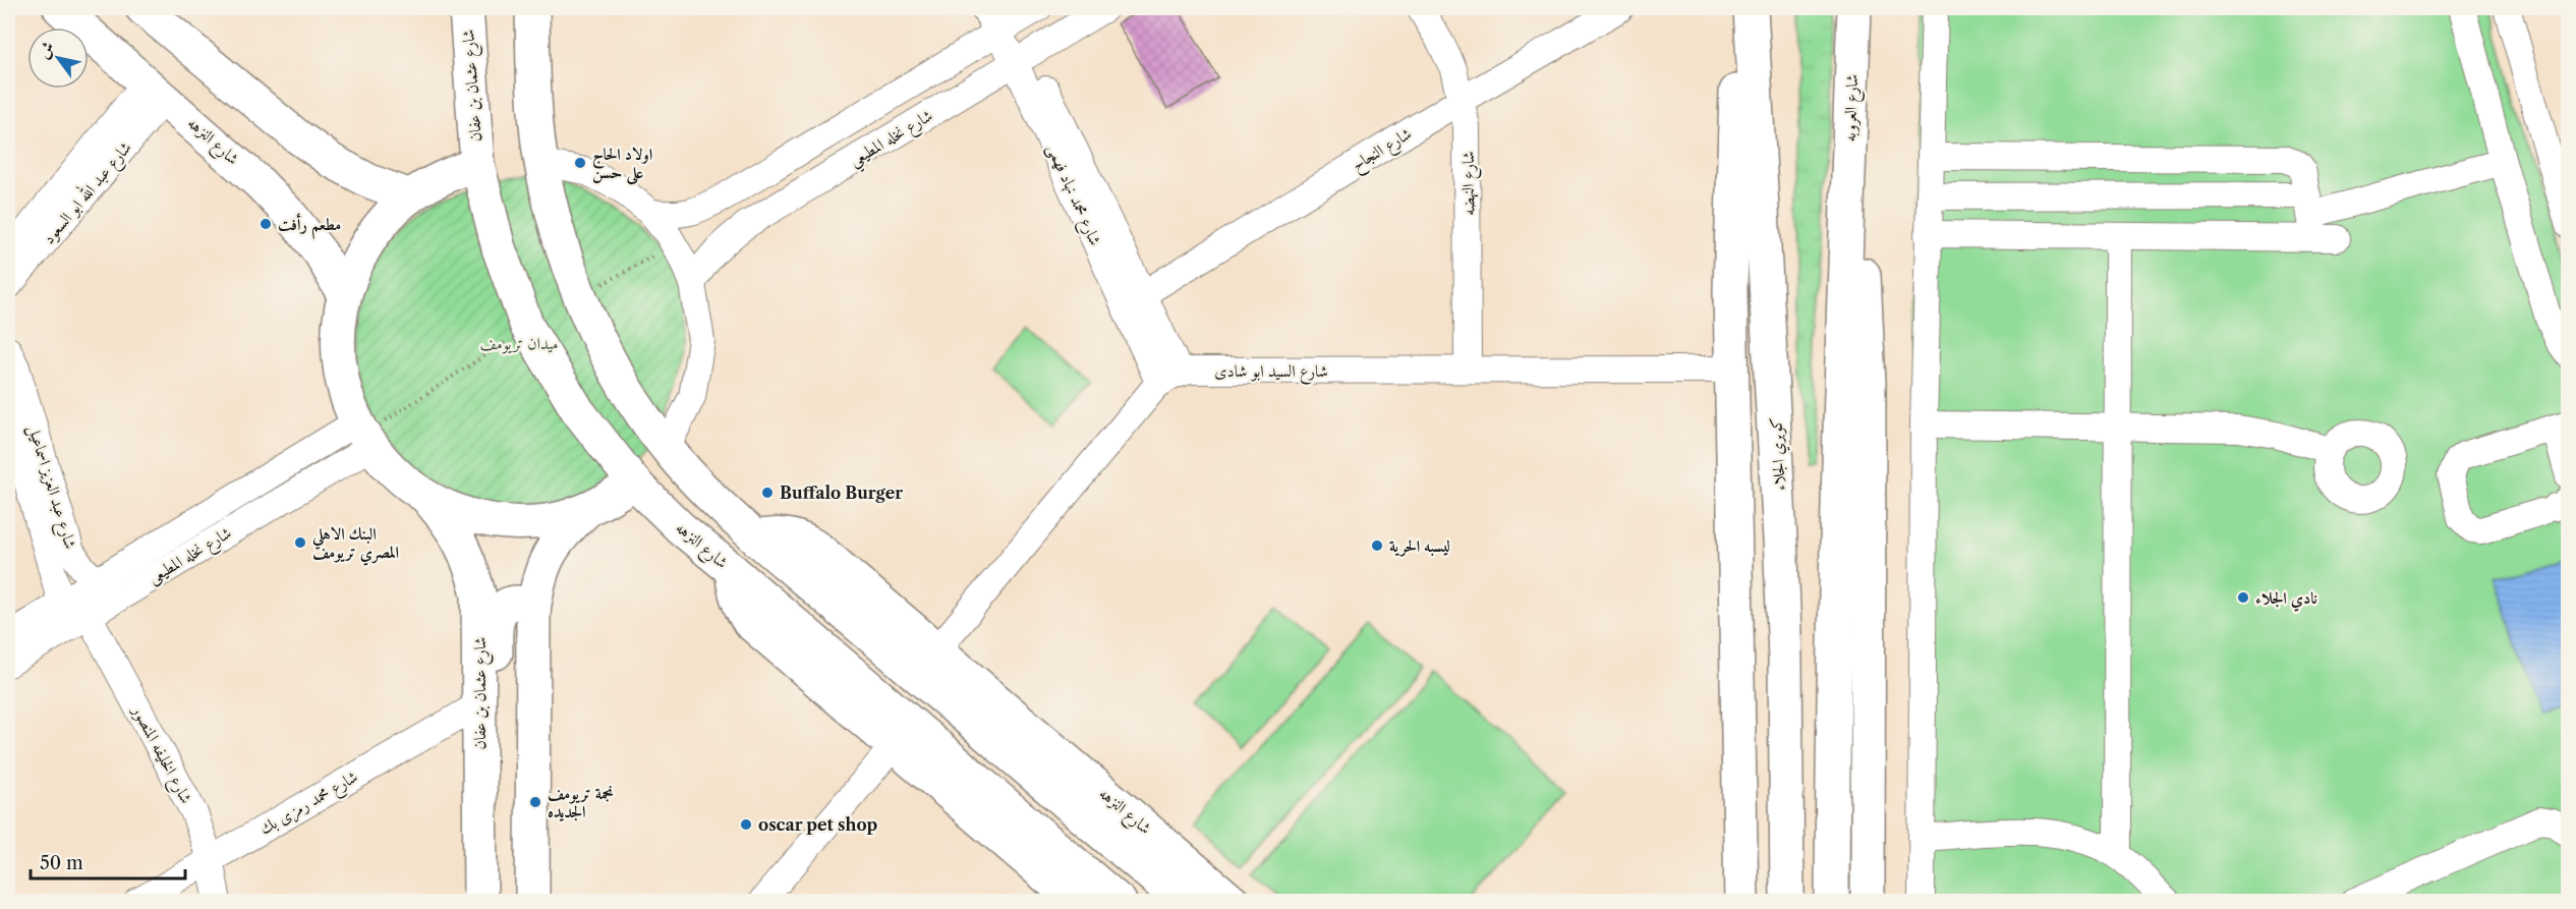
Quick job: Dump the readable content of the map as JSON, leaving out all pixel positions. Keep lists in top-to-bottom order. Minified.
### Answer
{"streets":{"main road":["شارع عثمان بن عفان","شارع العروبه","شارع النزهه","كوبري الجلاء"],"street":["شارع نخله المطيعي","شارع النجاح","شارع النهضه","شارع عبد الله ابو السعود","شارع محمد نهاد فهمى","شارع السيد ابو شادى","شارع عبد العزيز اسماعيل","شارع نخله المطيعى","شارع الخليفه المنصور","شارع محمد رمزى بك"]},"crossings":[["شارع عثمان بن عفان","شارع النزهه"],["شارع عثمان بن عفان","شارع محمد رمزى بك"],["شارع نخله المطيعي","شارع محمد نهاد فهمى"],["شارع النزهه","شارع عبد الله ابو السعود"],["شارع النجاح","شارع النهضه"],["شارع النجاح","شارع محمد نهاد فهمى"],["شارع النهضه","شارع السيد ابو شادى"],["شارع محمد نهاد فهمى","شارع السيد ابو شادى"],["شارع عبد العزيز اسماعيل","شارع نخله المطيعى"],["شارع نخله المطيعى","شارع الخليفه المنصور"],["شارع الخليفه المنصور","شارع محمد رمزى بك"]],"parks":["ميدان تريومف"],"places":["اولاد الحاج على حسن","مطعم رأفت","Buffalo Burger","البنك الاهلي المصري تريومف","ليسبه الحرية","نادي الجلاء","نجمة تريومف الجديده","oscar pet shop"],"scale_bar":"50 m","north":"top left"}
